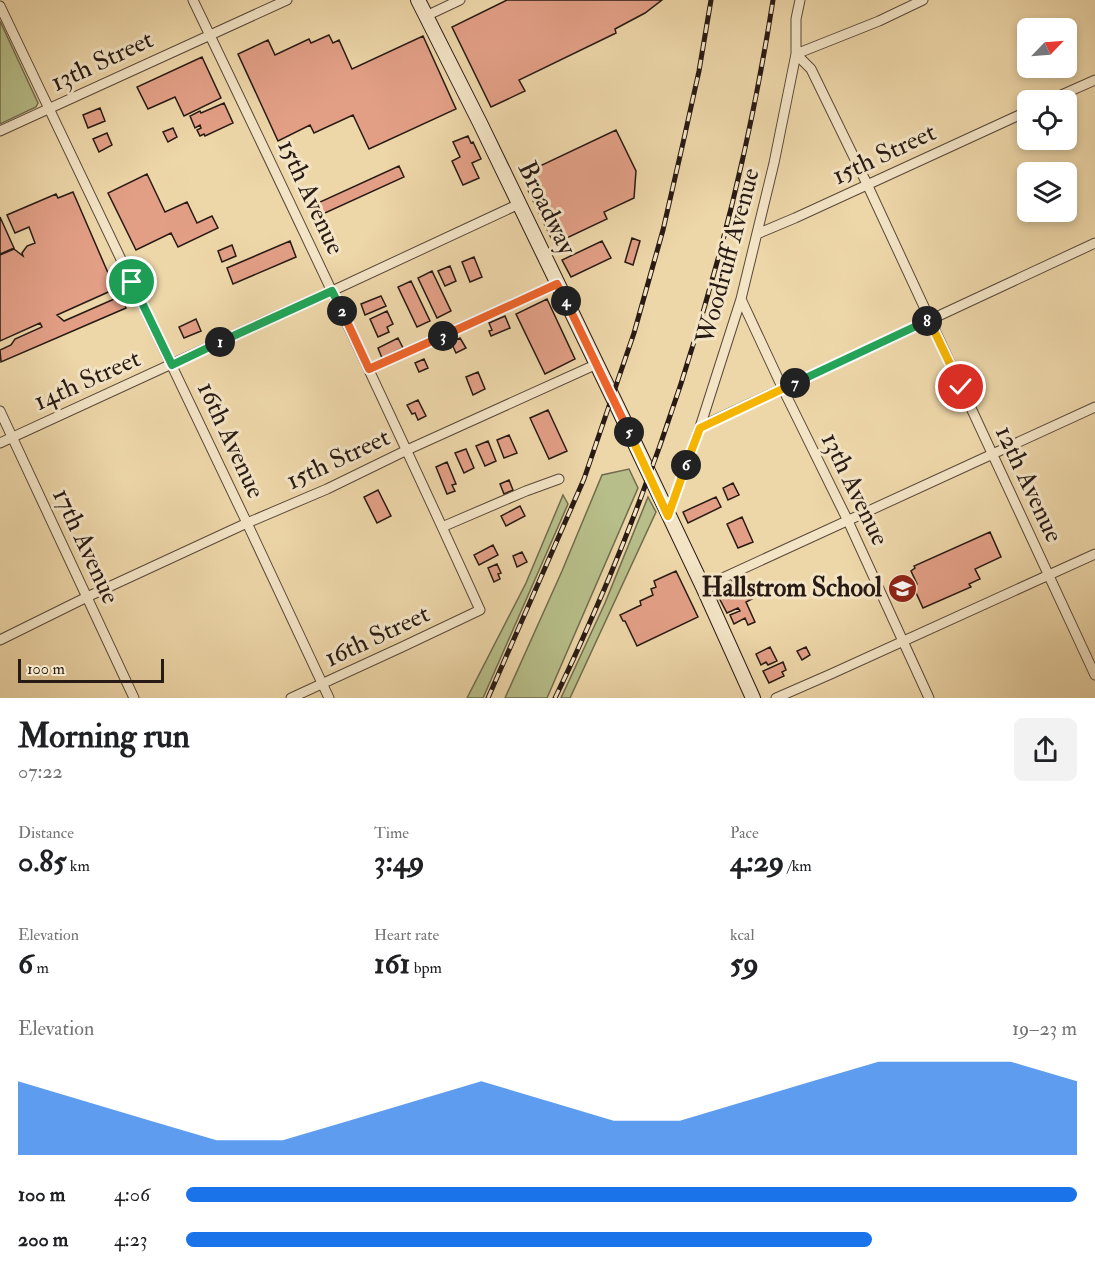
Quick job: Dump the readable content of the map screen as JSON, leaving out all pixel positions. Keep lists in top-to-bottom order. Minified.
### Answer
{"streets":{"main road":["Broadway"],"street":["13th Street","15th Street","15th Avenue","Woodruff Avenue","14th Street","16th Avenue","12th Avenue","13th Avenue","17th Avenue","16th Street"]},"crossings":[["13th Street","15th Avenue"],["13th Street","16th Avenue"],["15th Street","15th Avenue"],["15th Street","Broadway"],["15th Street","Woodruff Avenue"],["15th Street","16th Avenue"],["15th Street","12th Avenue"],["15th Street","17th Avenue"],["15th Avenue","14th Street"],["15th Avenue","16th Street"],["Broadway","Woodruff Avenue"],["Broadway","14th Street"],["Woodruff Avenue","12th Avenue"],["Woodruff Avenue","13th Avenue"],["14th Street","16th Avenue"],["14th Street","17th Avenue"],["16th Avenue","16th Street"]],"places":{"school or university":["Hallstrom School"]},"scale_bar":"100 m","north":"top right","page":{"pins":["4","2","8","3","1","7","5","6"],"scale":"100 m","heading":["Morning run","07:22"],"stats":[["Distance","0.85 km"],["Time","3:49"],["Pace","4:29 /km"],["Elevation","6 m"],["Heart rate","161 bpm"],["kcal","59"]],"chart":["Elevation","19–23 m"],"list":[{"name":"100 m","note":"4:06"},{"name":"200 m","note":"4:23"}]}}
